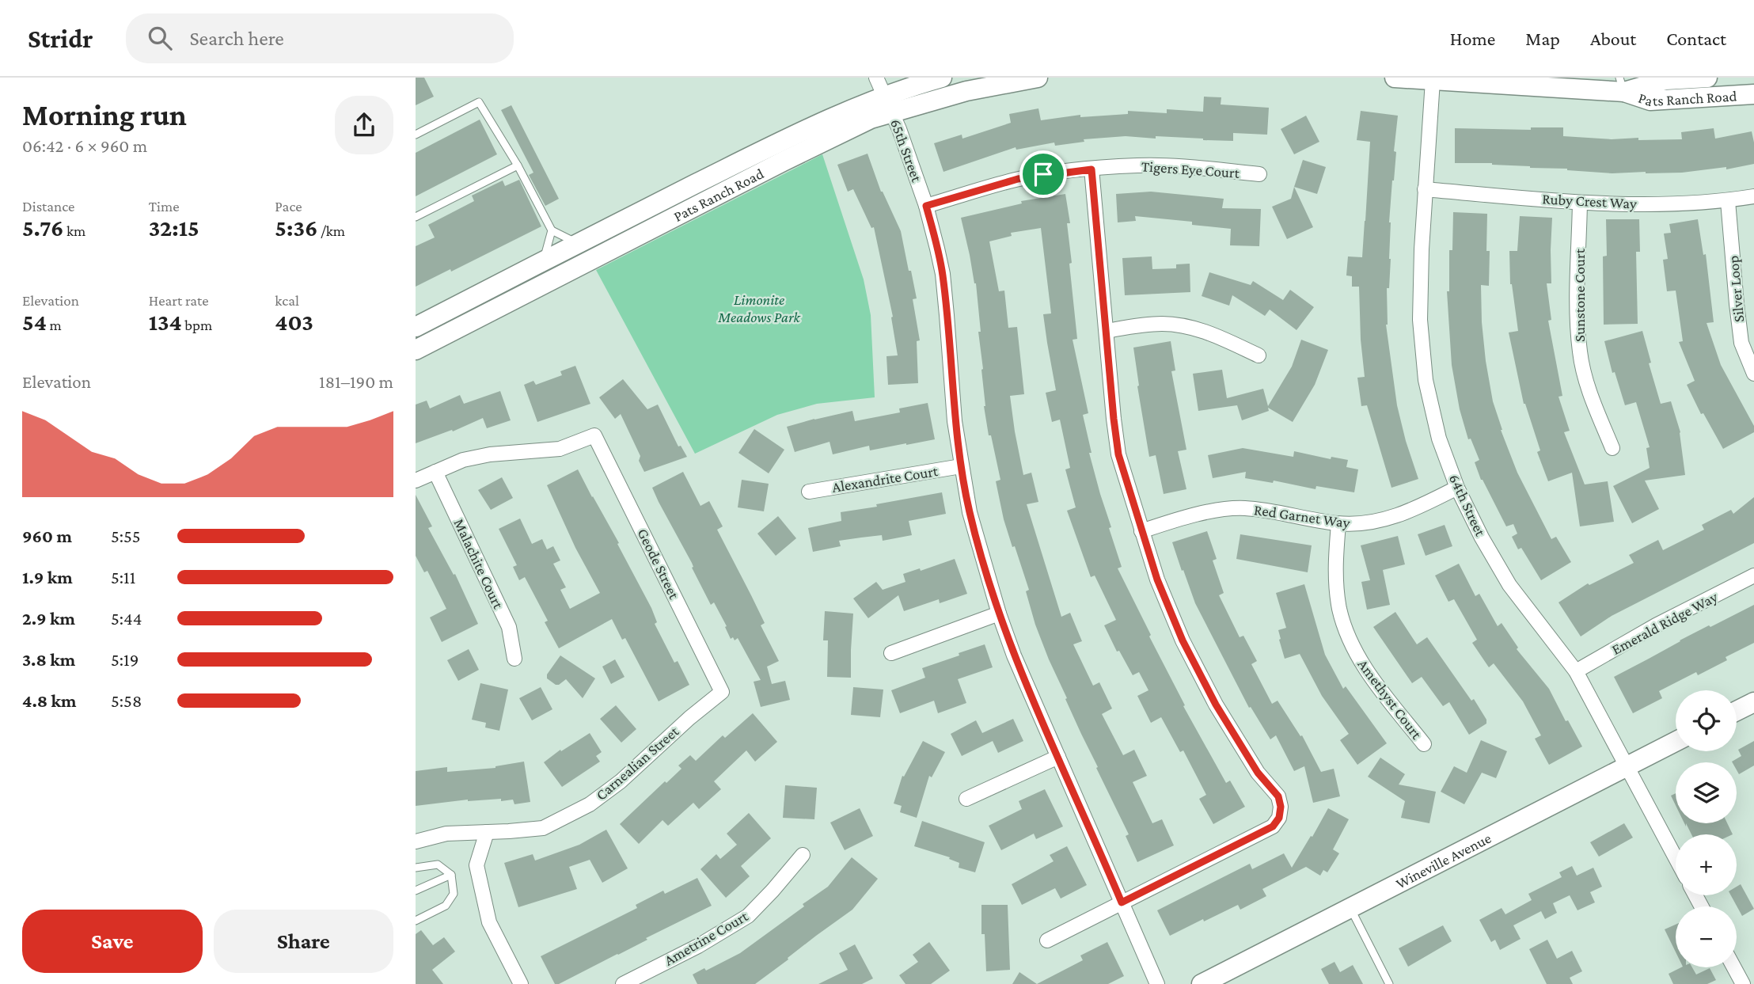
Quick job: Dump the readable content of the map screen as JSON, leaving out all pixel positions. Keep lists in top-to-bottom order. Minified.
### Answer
{"streets":{"street":["Pats Ranch Road","65th Street","Tigers Eye Court","Ruby Crest Way","Silver Loop","Sunstone Court","Alexandrite Court","64th Street","Red Garnet Way","Malachite Court","Geode Street","Emerald Ridge Way","Amethyst Court","Carnealian Street","Wineville Avenue","Ametrine Court"]},"crossings":[["Pats Ranch Road","65th Street"],["Pats Ranch Road","64th Street"],["65th Street","Tigers Eye Court"],["65th Street","Alexandrite Court"],["Ruby Crest Way","Silver Loop"],["Ruby Crest Way","Sunstone Court"],["Ruby Crest Way","64th Street"],["64th Street","Red Garnet Way"],["64th Street","Emerald Ridge Way"],["64th Street","Wineville Avenue"],["Red Garnet Way","Amethyst Court"],["Malachite Court","Geode Street"],["Geode Street","Carnealian Street"]],"parks":["Limonite Meadows Park"],"page":{"header":"Stridr","search":"Search here","nav":["Home","Map","About","Contact"],"heading":["Morning run","06:42 · 6 × 960 m"],"stats":[["Distance","5.76 km"],["Time","32:15"],["Pace","5:36 /km"],["Elevation","54 m"],["Heart rate","134 bpm"],["kcal","403"]],"chart":["Elevation","181–190 m"],"list":[{"name":"960 m","note":"5:55"},{"name":"1.9 km","note":"5:11"},{"name":"2.9 km","note":"5:44"},{"name":"3.8 km","note":"5:19"},{"name":"4.8 km","note":"5:58"}],"map_buttons":["+","−"],"buttons":["Save","Share"]}}
